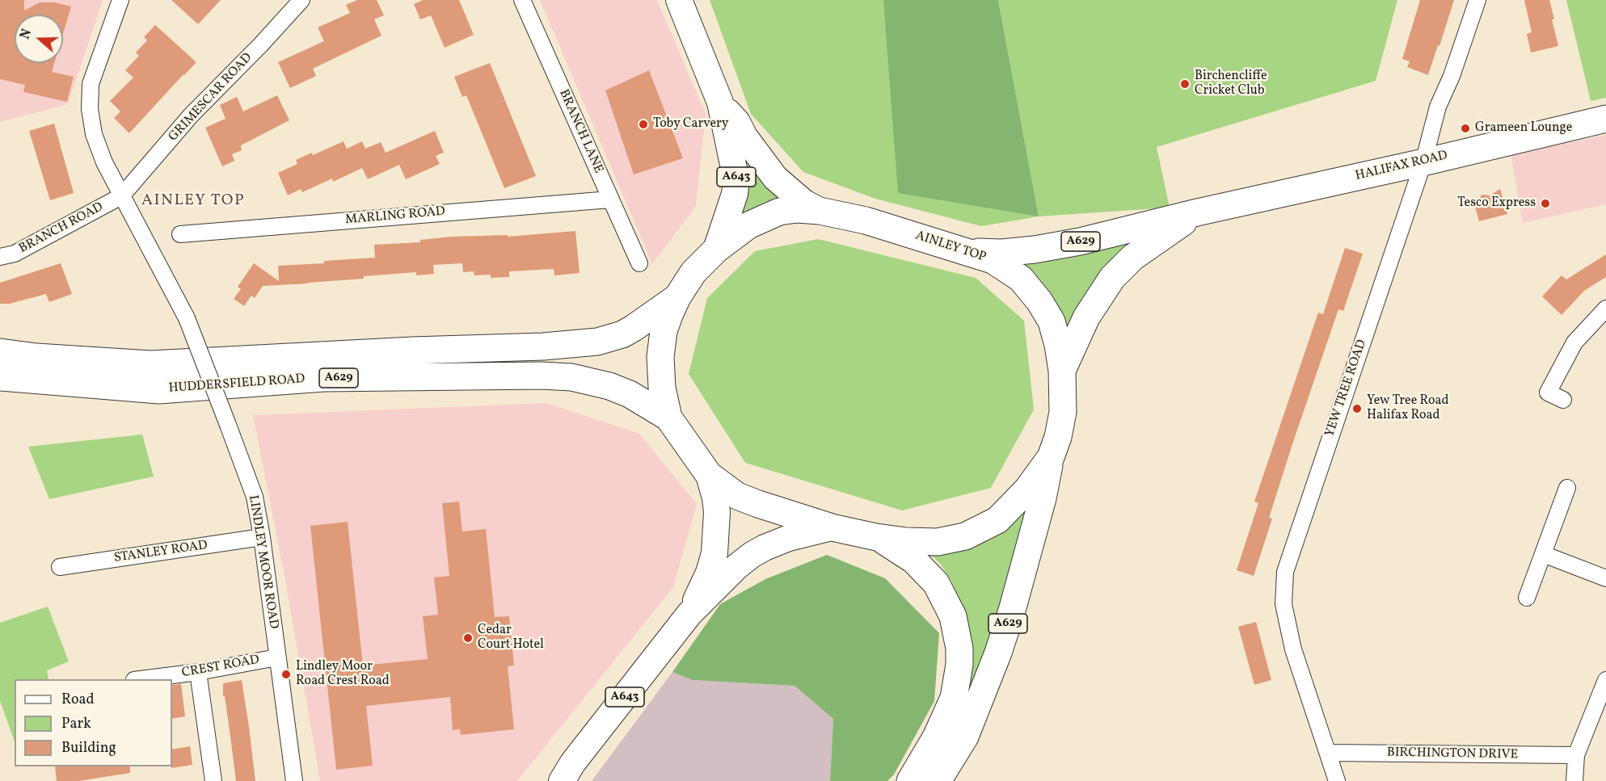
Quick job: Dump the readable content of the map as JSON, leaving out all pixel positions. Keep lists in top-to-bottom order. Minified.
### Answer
{"streets":{"highway":["HALIFAX ROAD","A629","AINLEY TOP","HUDDERSFIELD ROAD"],"main road":["A643"],"street":["GRIMESCAR ROAD","BRANCH LANE","MARLING ROAD","BRANCH ROAD","YEW TREE ROAD","STANLEY ROAD","LINDLEY MOOR ROAD","CREST ROAD","BIRCHINGTON DRIVE"]},"crossings":[["GRIMESCAR ROAD","BRANCH ROAD"],["GRIMESCAR ROAD","LINDLEY MOOR ROAD"],["BRANCH LANE","MARLING ROAD"],["HALIFAX ROAD","AINLEY TOP"],["HALIFAX ROAD","YEW TREE ROAD"],["A643","AINLEY TOP"],["BRANCH ROAD","LINDLEY MOOR ROAD"],["A629","AINLEY TOP"],["AINLEY TOP","HUDDERSFIELD ROAD"],["YEW TREE ROAD","BIRCHINGTON DRIVE"],["STANLEY ROAD","LINDLEY MOOR ROAD"],["LINDLEY MOOR ROAD","CREST ROAD"]],"districts":["AINLEY TOP"],"places":["Birchencliffe Cricket Club","Toby Carvery","Grameen Lounge","Tesco Express","Yew Tree Road Halifax Road","Cedar Court Hotel","Lindley Moor Road Crest Road"],"legend":["Road","Park","Building"],"north":"left"}
